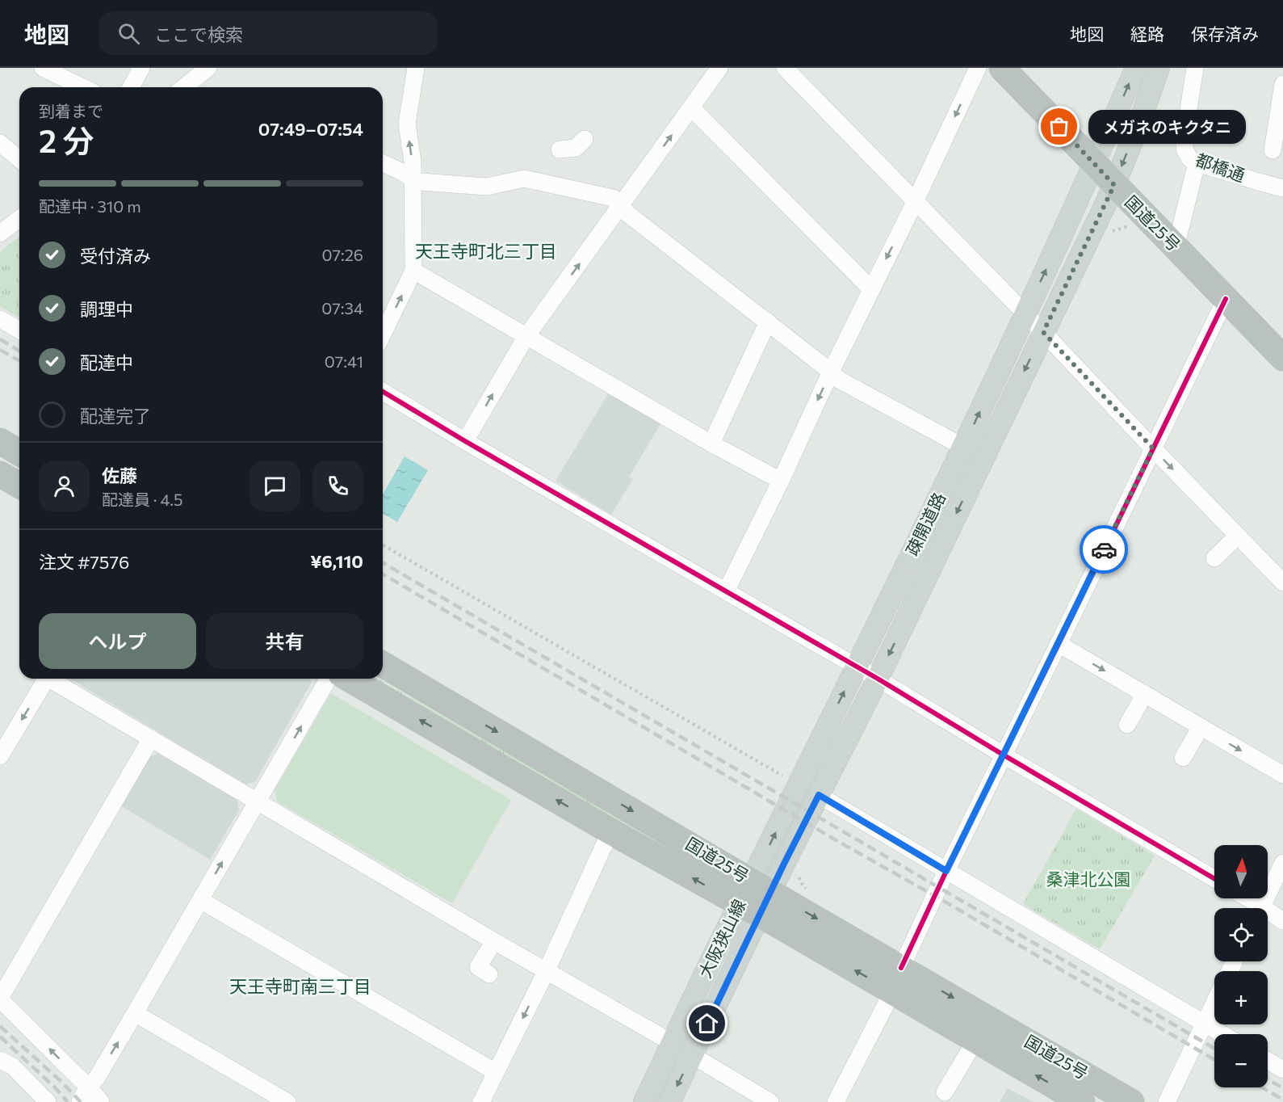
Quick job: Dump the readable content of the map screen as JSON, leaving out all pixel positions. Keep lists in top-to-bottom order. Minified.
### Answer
{"streets":{"highway":["国道25号"],"main road":["疎開道路","大阪狭山線"],"street":["都橋通"]},"crossings":[["国道25号","疎開道路"],["国道25号","大阪狭山線"],["疎開道路","大阪狭山線"]],"districts":["天王寺町北三丁目","天王寺町南三丁目"],"parks":["桑津北公園"],"places":["メガネのキクタニ"],"north":"top","page":{"header":"地図","search":"ここで検索","nav":["地図","経路","保存済み"],"heading":["2 分","到着まで","07:49–07:54"],"panel":["佐藤","配達員 · 4.5","注文 #7576","¥6,110"],"bubble":"メガネのキクタニ","bar":"配達中 · 310 m","list":[["受付済み","07:26"],["調理中","07:34"],["配達中","07:41"],"配達完了"],"buttons":["ヘルプ","共有"],"map_buttons":["+","−"]}}
